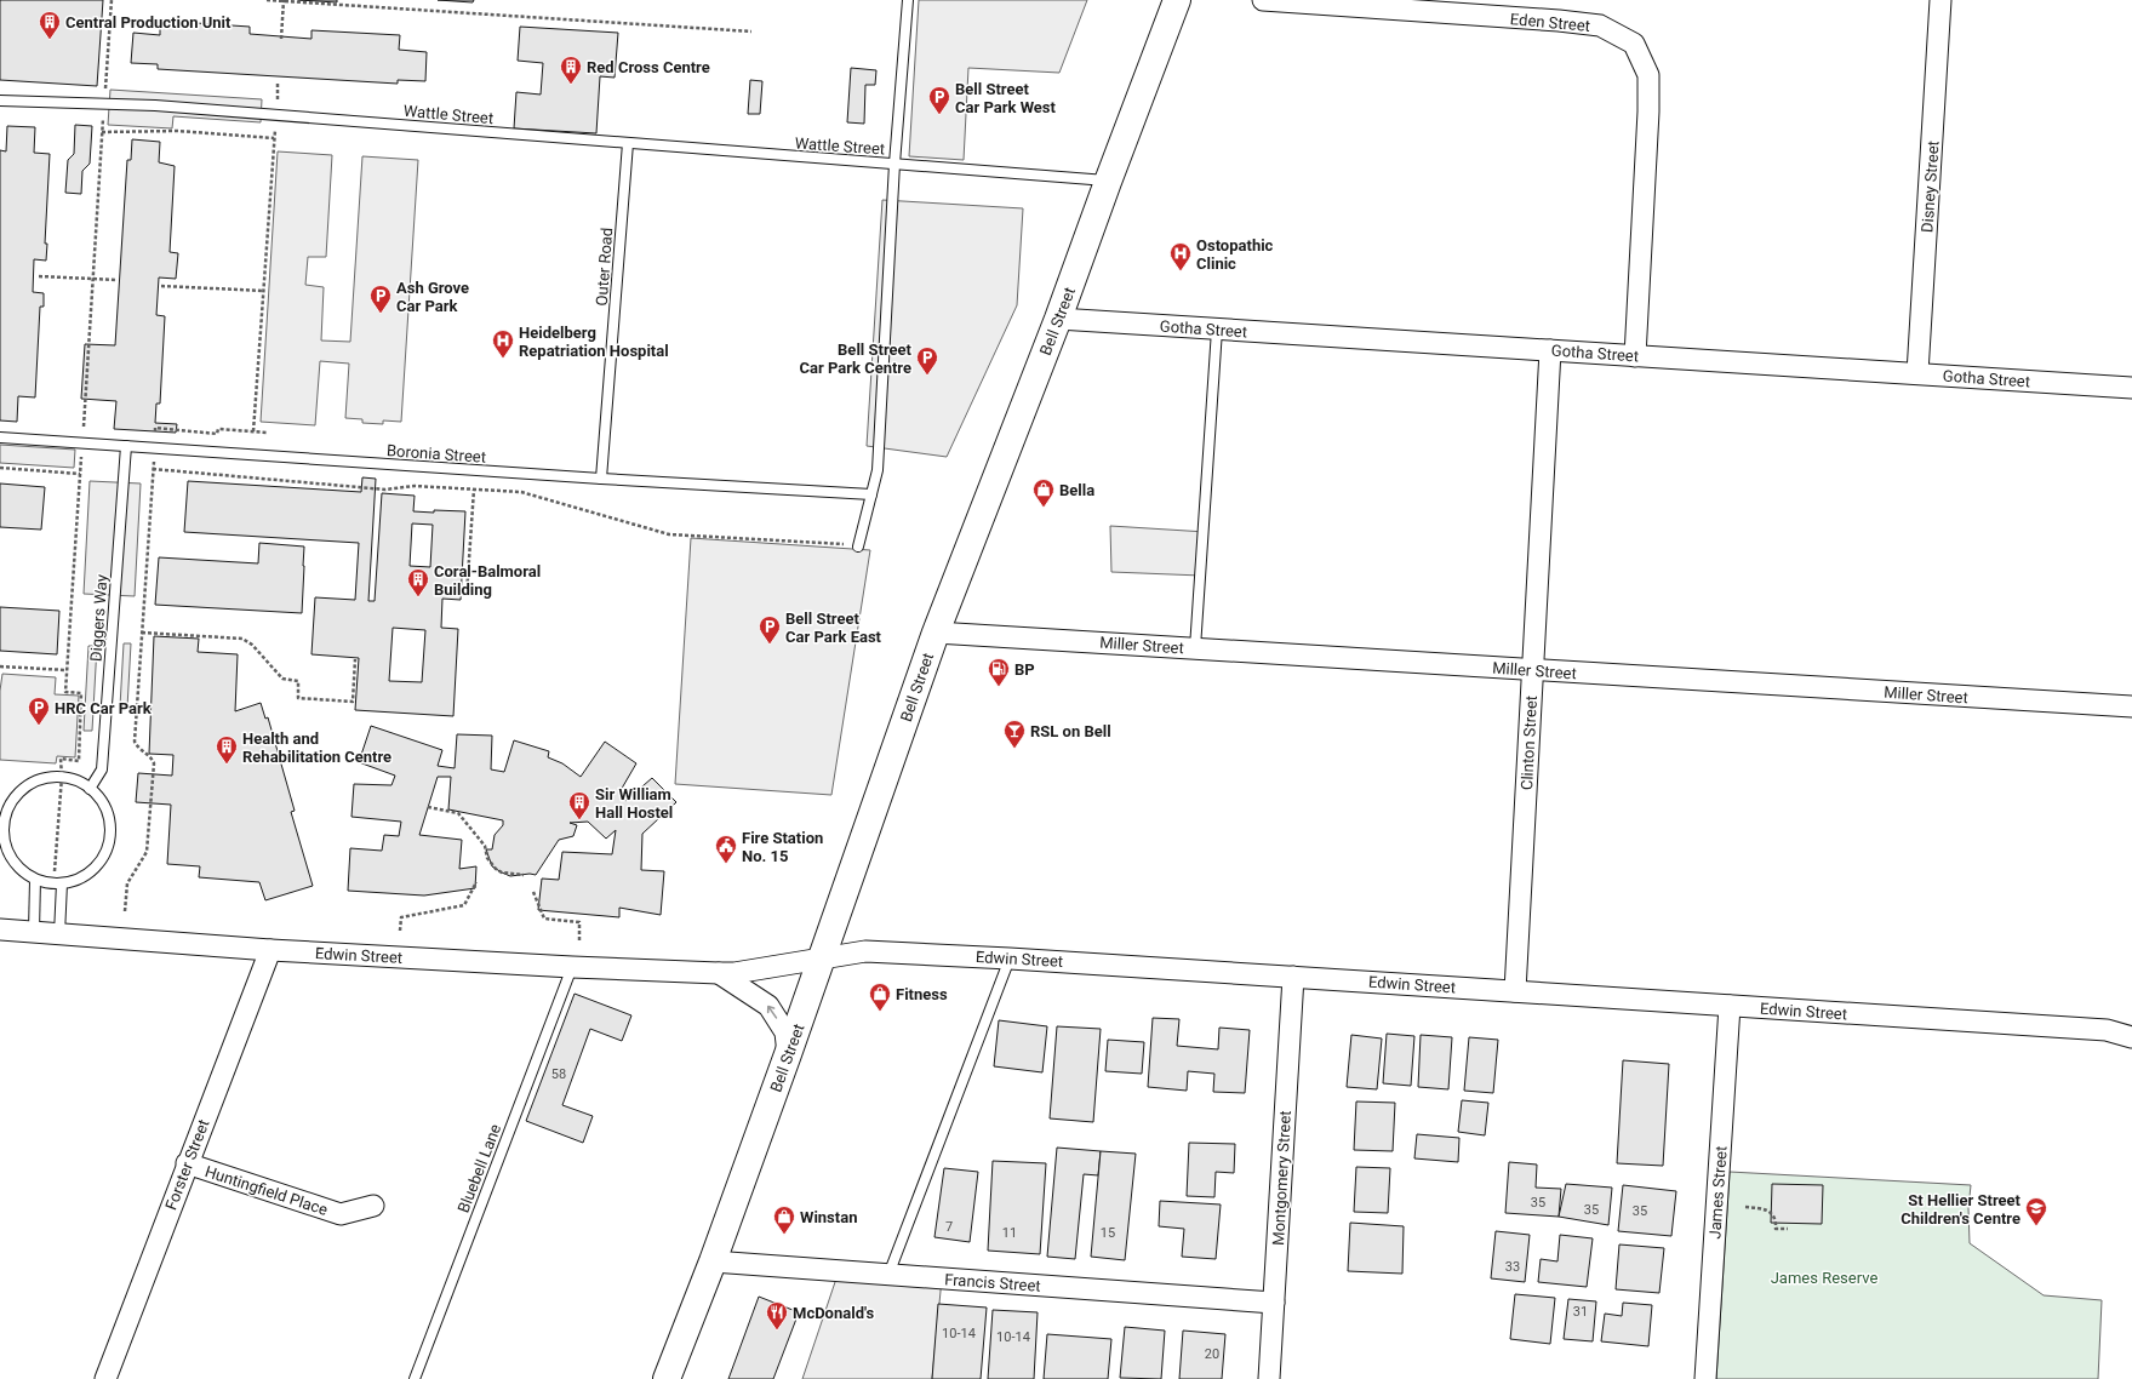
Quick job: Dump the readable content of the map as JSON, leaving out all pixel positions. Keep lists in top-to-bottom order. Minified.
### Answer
{"streets":{"highway":["Bell Street"],"street":["Eden Street","Disney Street","Gotha Street","Miller Street","Clinton Street","Edwin Street","Forster Street","Montgomery Street","Huntingfield Place","James Street","Francis Street"],"lane":["Wattle Street","Outer Road","Boronia Street","Diggers Way","Bluebell Lane"]},"crossings":[["Eden Street","Gotha Street"],["Wattle Street","Outer Road"],["Wattle Street","Bell Street"],["Disney Street","Gotha Street"],["Outer Road","Boronia Street"],["Bell Street","Gotha Street"],["Bell Street","Miller Street"],["Bell Street","Edwin Street"],["Bell Street","Francis Street"],["Gotha Street","Clinton Street"],["Boronia Street","Diggers Way"],["Miller Street","Clinton Street"],["Clinton Street","Edwin Street"],["Edwin Street","Forster Street"],["Edwin Street","Bluebell Lane"],["Edwin Street","Montgomery Street"],["Edwin Street","James Street"],["Forster Street","Huntingfield Place"],["Montgomery Street","Francis Street"]],"parks":["James Reserve"],"places":{"building":["Central Production Unit","Red Cross Centre","Coral-Balmoral Building","Health and Rehabilitation Centre","Sir William Hall Hostel"],"parking":["Bell Street Car Park West","Ash Grove Car Park","Bell Street Car Park Centre","Bell Street Car Park East","HRC Car Park"],"hospital":["Ostopathic Clinic","Heidelberg Repatriation Hospital"],"shop":["Bella","Fitness","Winstan"],"fuel station":["BP"],"bar":["RSL on Bell"],"public building":["Fire Station No. 15"],"school or university":["St Hellier Street Children's Centre"],"restaurant":["McDonald's"]},"house_numbers":["58","35","35","35","7","11","15","33","31","10-14","10-14","20"]}
